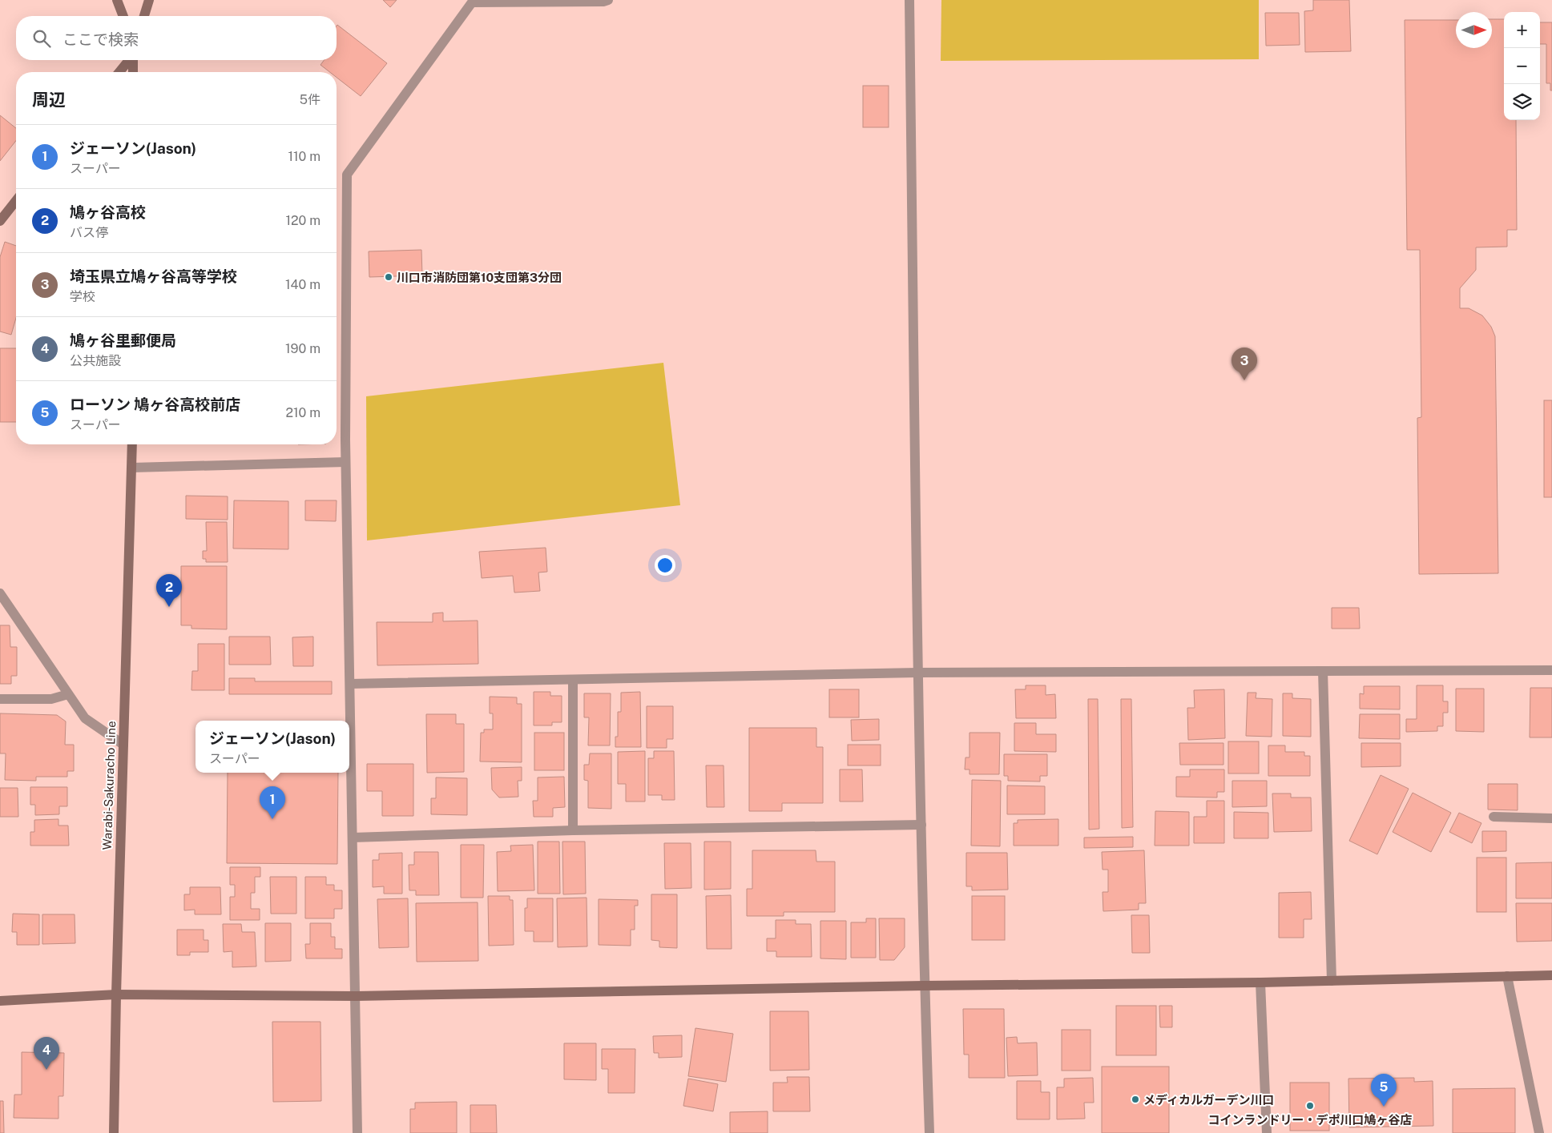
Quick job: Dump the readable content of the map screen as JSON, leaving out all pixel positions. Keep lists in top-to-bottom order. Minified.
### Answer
{"streets":{"street":["Warabi-Sakuracho Line"]},"places":["川口市消防団第10支団第3分団","メディカルガーデン川口","コインランドリー・デポ川口鳩ヶ谷店"],"north":"right","page":{"map_buttons":["+","−"],"search":"ここで検索","heading":["周辺","5件"],"list":[{"mark":"1","name":"ジェーソン(Jason)","note":"スーパー","value":"110 m"},{"mark":"2","name":"鳩ヶ谷高校","note":"バス停","value":"120 m"},{"mark":"3","name":"埼玉県立鳩ヶ谷高等学校","note":"学校","value":"140 m"},{"mark":"4","name":"鳩ヶ谷里郵便局","note":"公共施設","value":"190 m"},{"mark":"5","name":"ローソン 鳩ヶ谷高校前店","note":"スーパー","value":"210 m"}],"pins":["3","2","1","4","5"],"popup":["ジェーソン(Jason)","スーパー"]}}
